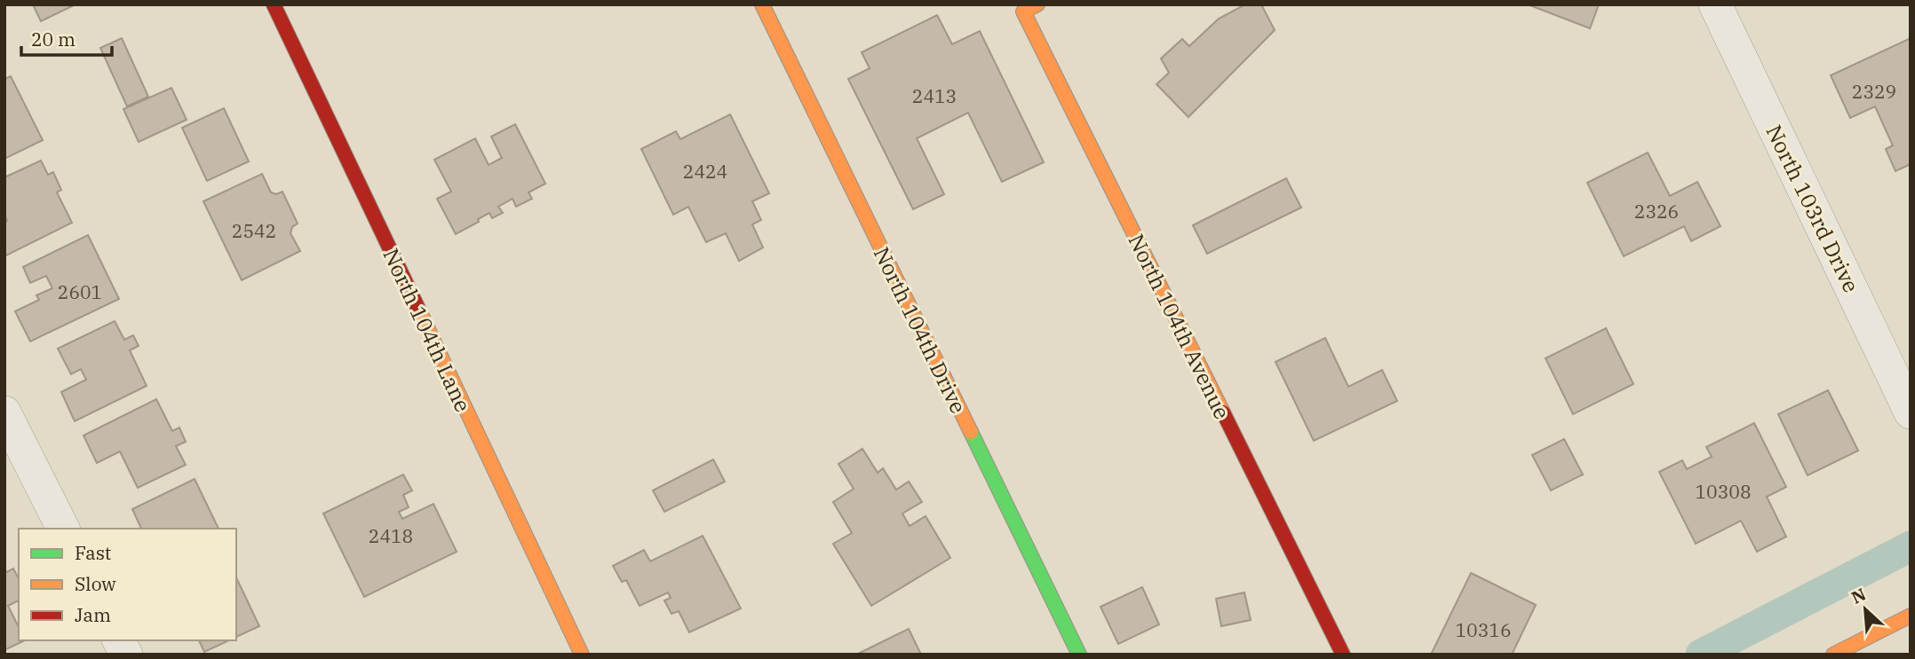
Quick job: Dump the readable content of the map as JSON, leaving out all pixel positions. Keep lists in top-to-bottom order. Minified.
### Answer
{"streets":{"street":["North 103rd Drive","North 104th Avenue","North 104th Lane","North 104th Drive"]},"house_numbers":["2329","2413","2424","2326","2542","2601","10308","2418","10316"],"legend":["Fast","Slow","Jam"],"scale_bar":"20 m","north":"top left"}
